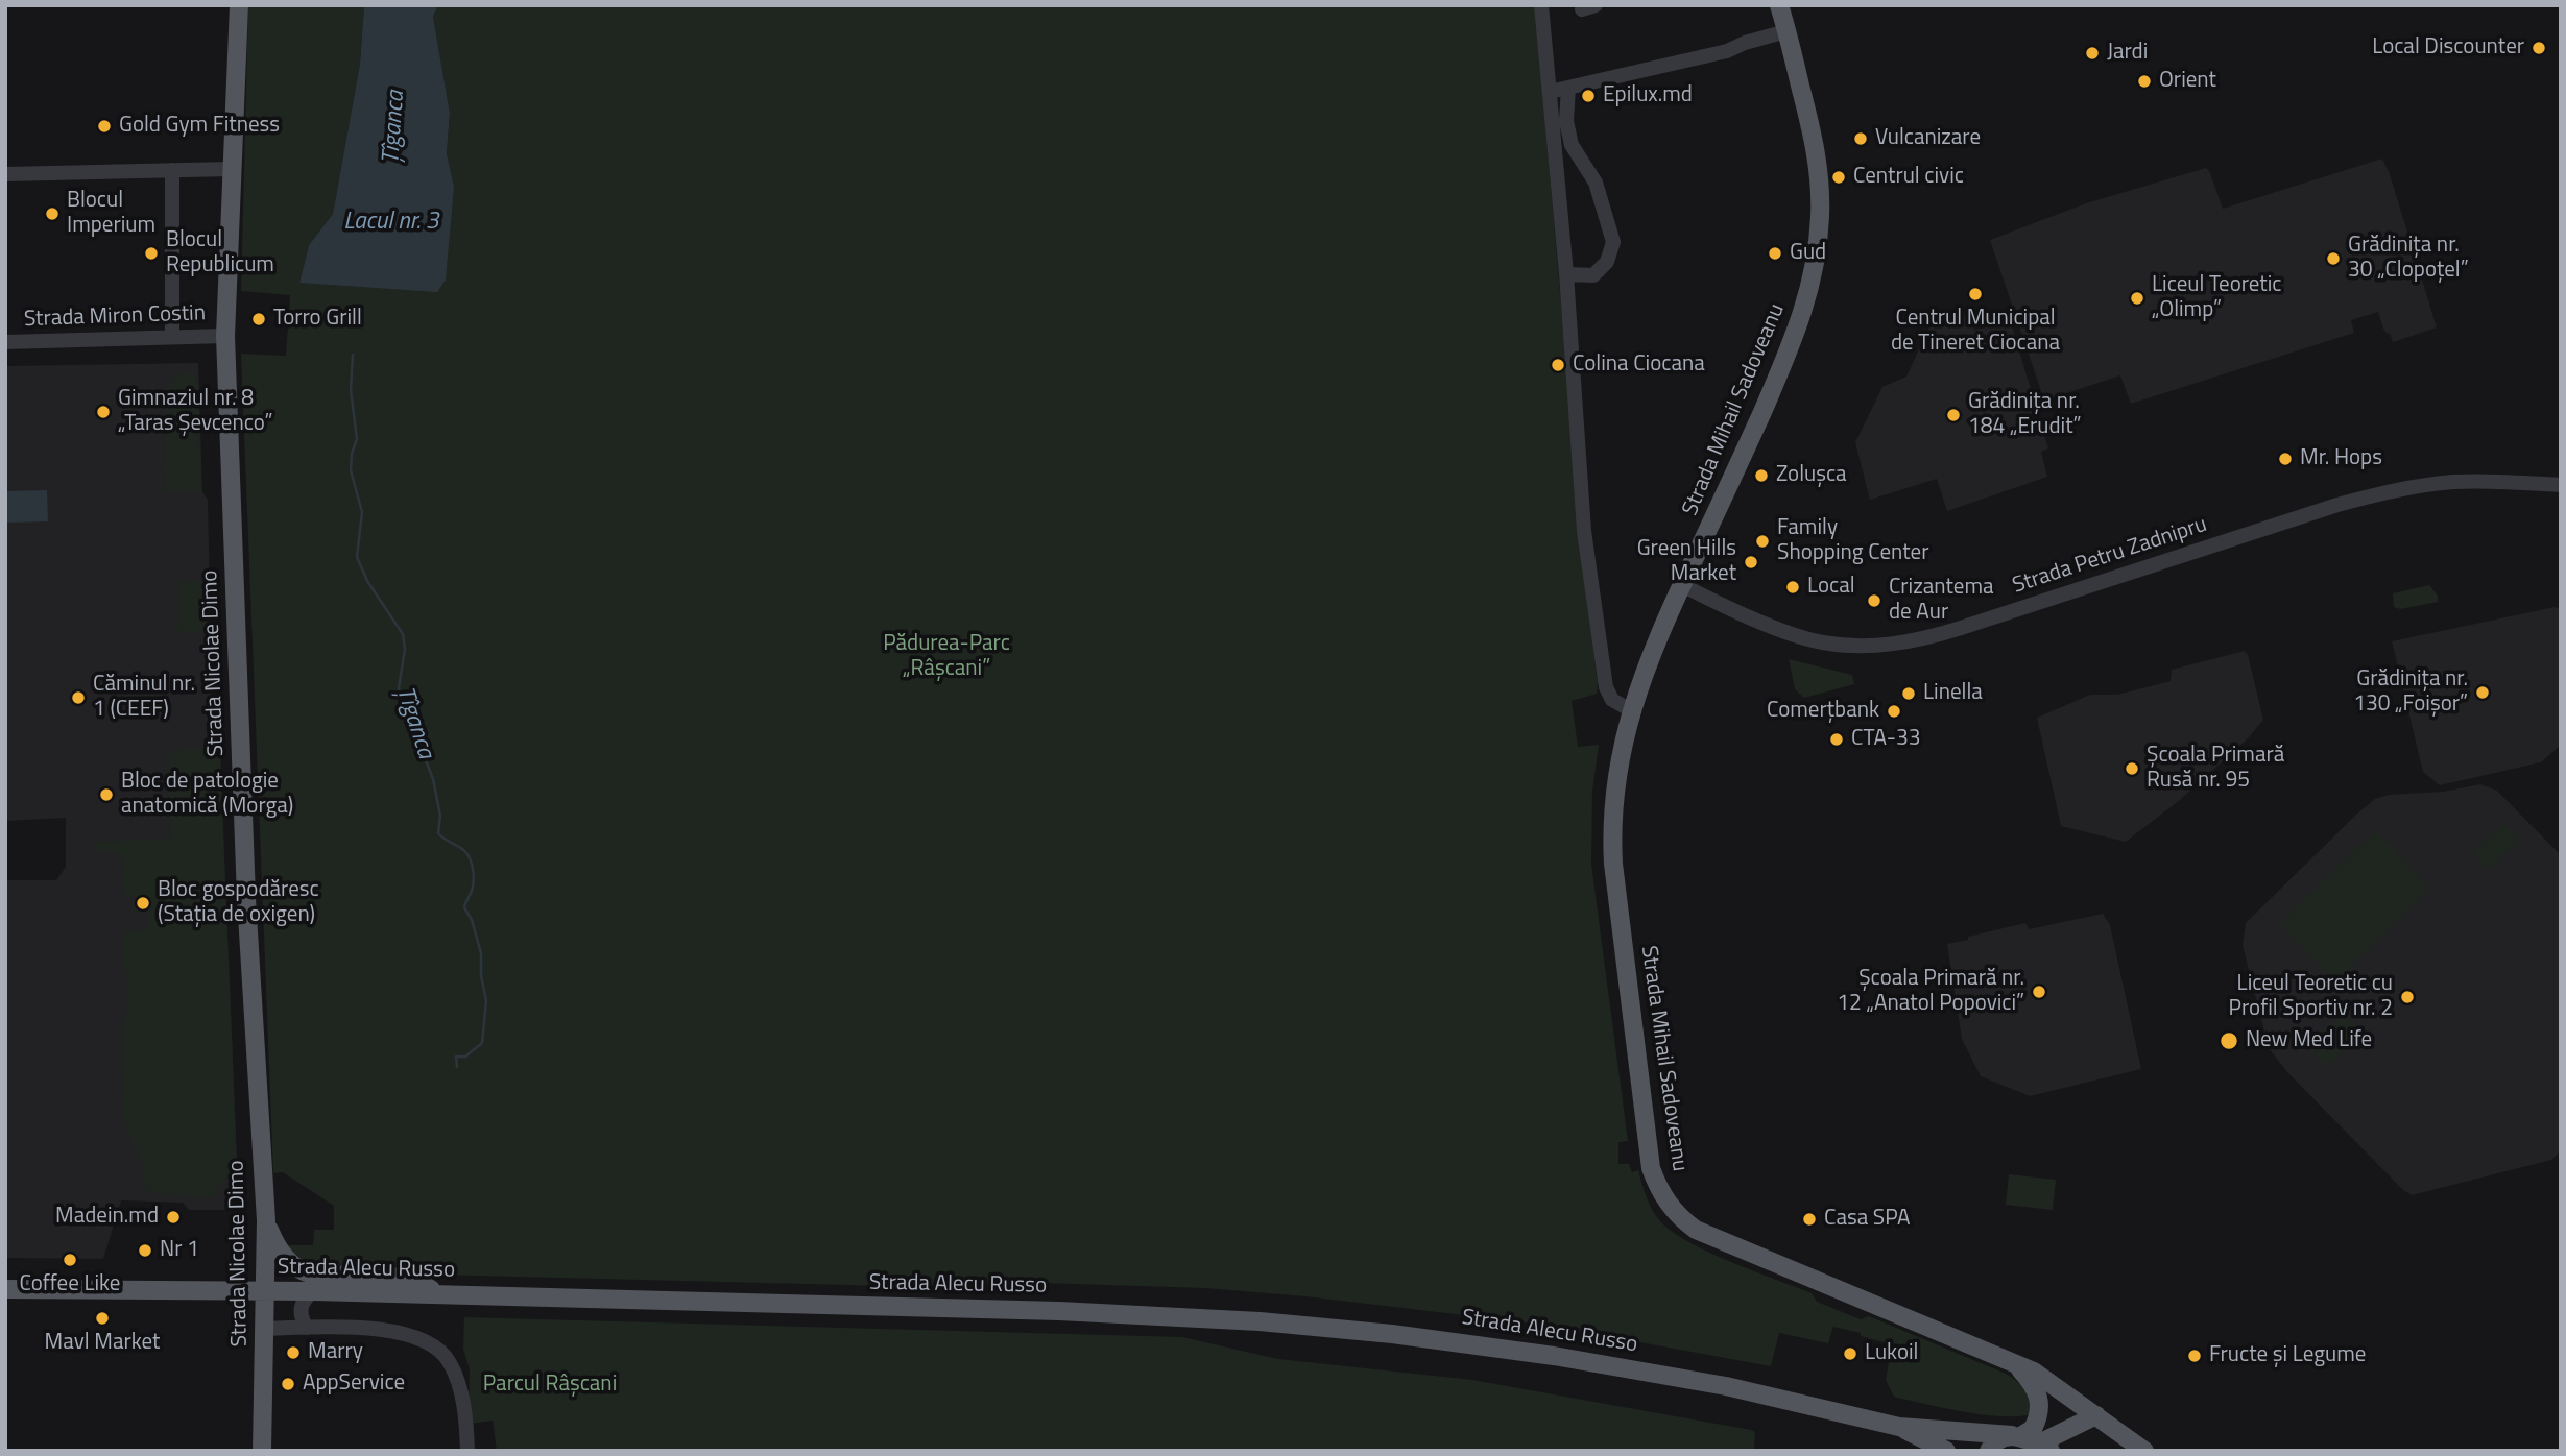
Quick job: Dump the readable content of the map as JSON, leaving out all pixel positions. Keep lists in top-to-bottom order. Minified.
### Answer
{"streets":{"main road":["Strada Mihail Sadoveanu","Strada Nicolae Dimo","Strada Alecu Russo"],"street":["Strada Miron Costin","Strada Petru Zadnipru"]},"crossings":[["Strada Miron Costin","Strada Nicolae Dimo"],["Strada Mihail Sadoveanu","Strada Petru Zadnipru"],["Strada Nicolae Dimo","Strada Alecu Russo"]],"water":["Țîganca","Lacul nr. 3"],"parks":["Pădurea-Parc „Râșcani”","Parcul Râșcani"],"places":["Local Discounter","Jardi","Orient","Epilux.md","Gold Gym Fitness","Vulcanizare","Centrul civic","Blocul Imperium","Blocul Republicum","Gud","Grădinița nr. 30 „Clopoțel”","Centrul Municipal de Tineret Ciocana","Liceul Teoretic „Olimp”","Torro Grill","Colina Ciocana","Gimnaziul nr. 8 „Taras Șevcenco”","Grădinița nr. 184 „Erudit”","Mr. Hops","Zolușca","Family Shopping Center","Green Hills Market","Local","Crizantema de Aur","Grădinița nr. 130 „Foișor”","Linella","Căminul nr. 1 (CEEF)","Comerțbank","CTA-33","Școala Primară Rusă nr. 95","Bloc de patologie anatomică (Morga)","Bloc gospodăresc (Stația de oxigen)","Școala Primară nr. 12 „Anatol Popovici”","Liceul Teoretic cu Profil Sportiv nr. 2","New Med Life","Madein.md","Casa SPA","Nr 1","Coffee Like","Mavl Market","Marry","Lukoil","Fructe și Legume","AppService"]}
